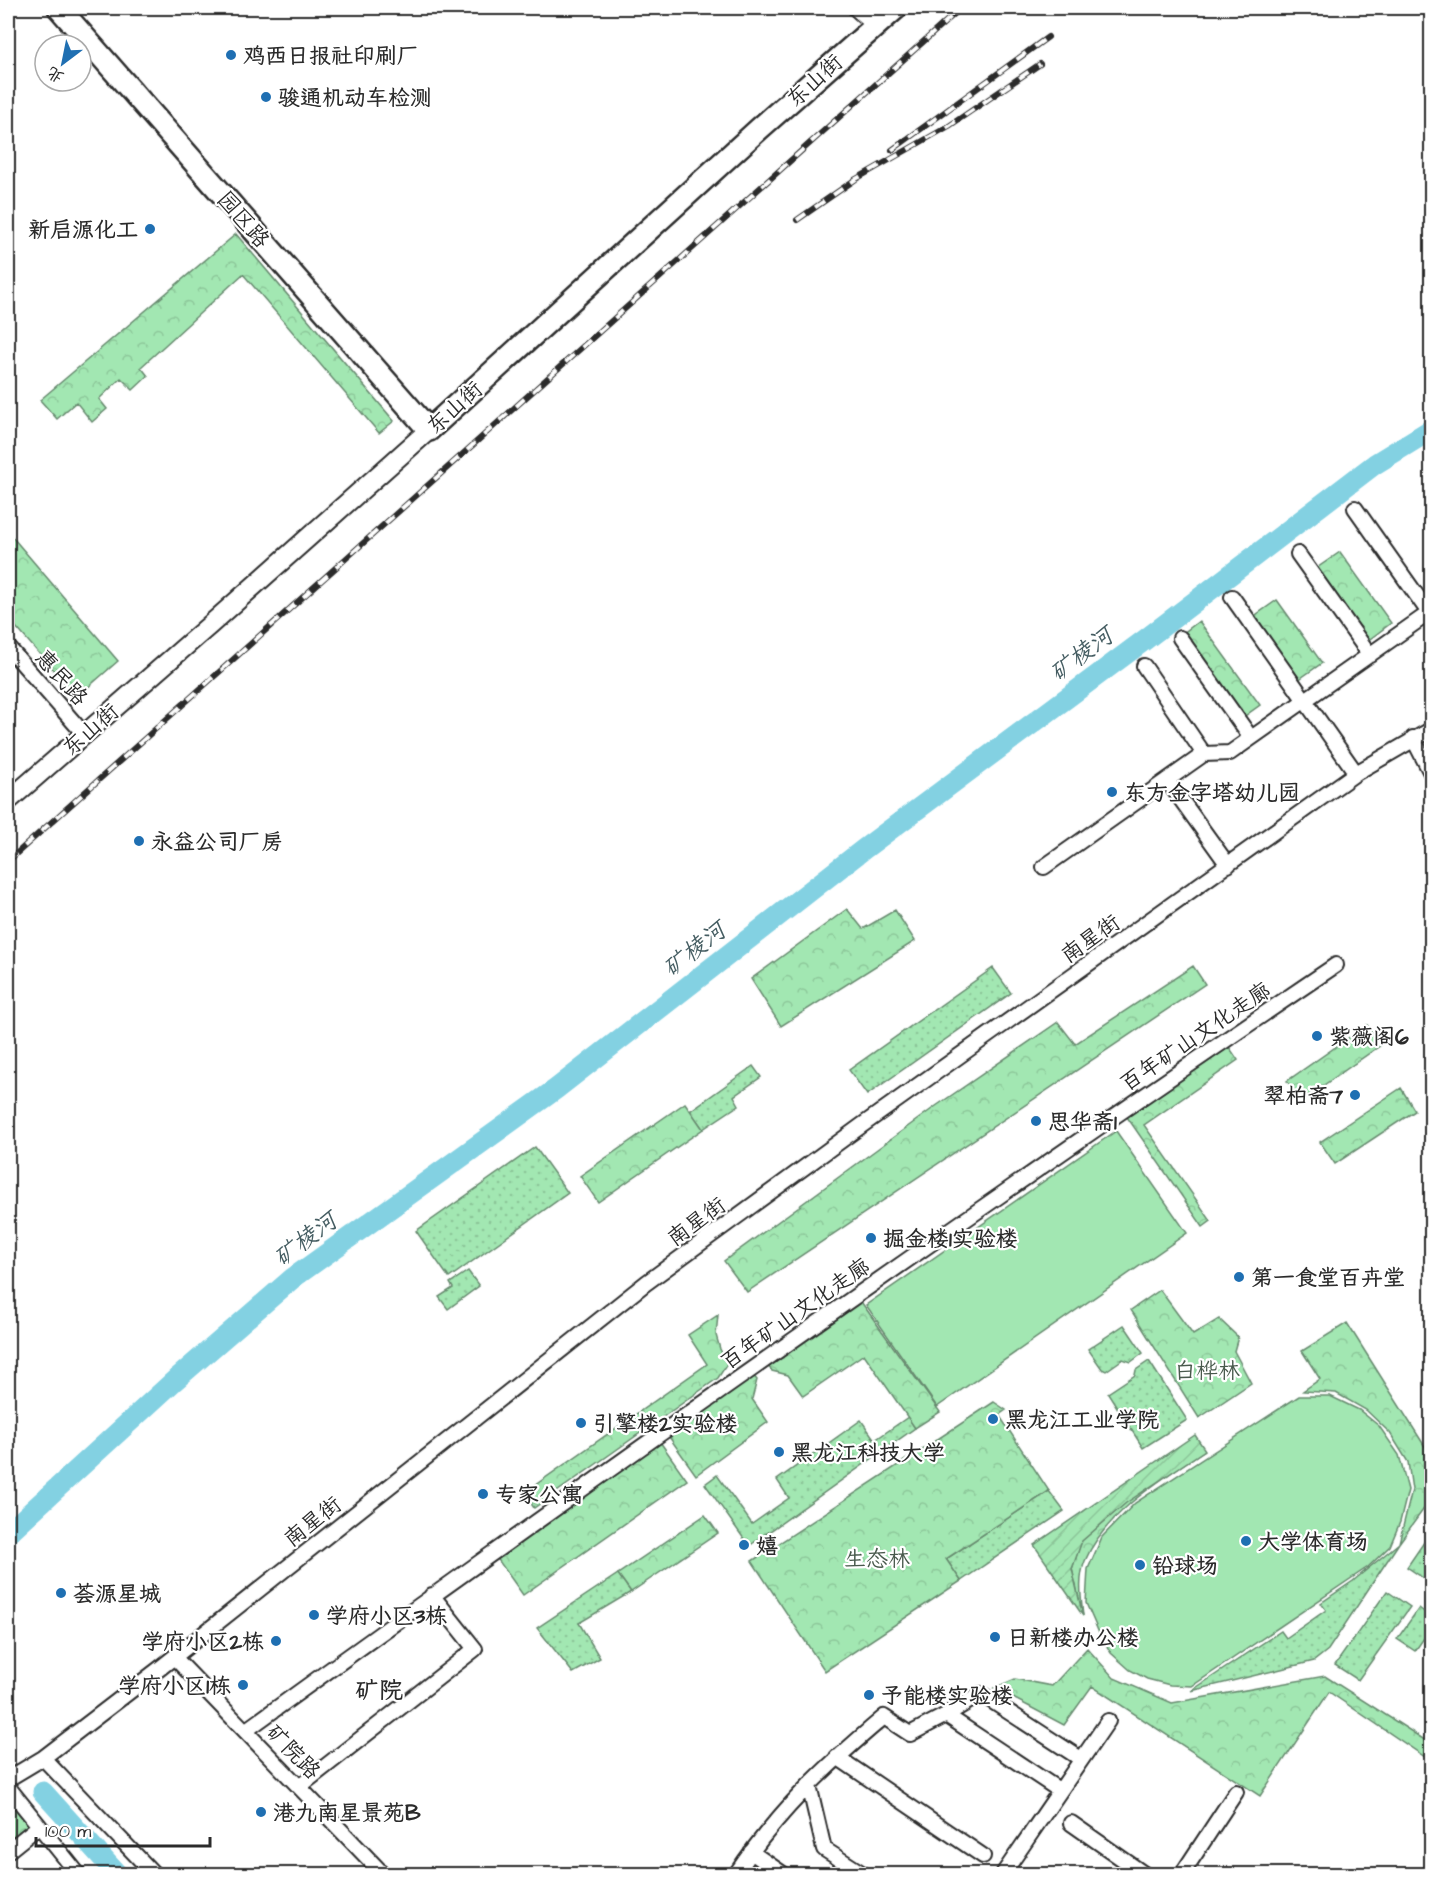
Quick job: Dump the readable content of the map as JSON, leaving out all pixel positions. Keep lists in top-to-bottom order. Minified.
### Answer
{"streets":{"highway":["东山街","园区路"],"street":["惠民路","南星街","百年矿山文化走廊","矿院路"]},"crossings":[["东山街","园区路"],["东山街","惠民路"],["南星街","矿院路"],["百年矿山文化走廊","矿院路"]],"districts":["矿院"],"water":["矿棱河"],"parks":["白桦林","生态林"],"places":["鸡西日报社印刷厂","骏通机动车检测","新启源化工","东方金字塔幼儿园","永益公司厂房","紫薇阁6","翠柏斋7","思华斋1","掘金楼1实验楼","第一食堂百卉堂","黑龙江工业学院","引擎楼2实验楼","黑龙江科技大学","专家公寓","大学体育场","嬉","铅球场","荟源星城","学府小区3栋","日新楼办公楼","学府小区2栋","学府小区1栋","予能楼实验楼","港九南星景苑B"],"scale_bar":"100 m","north":"bottom left"}
